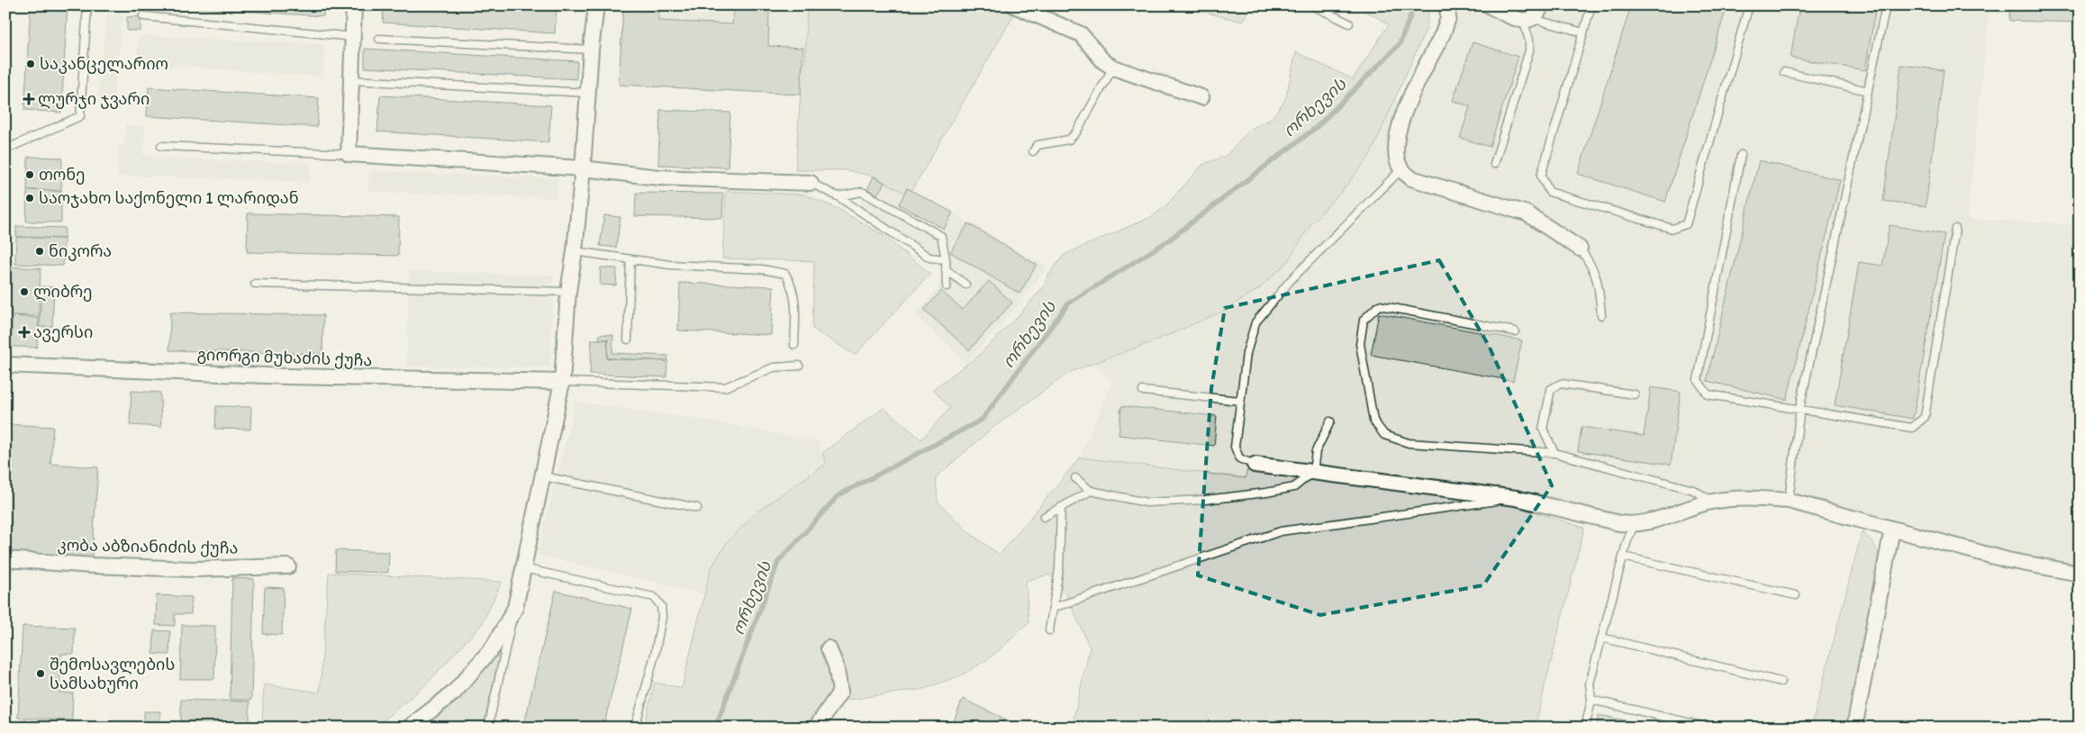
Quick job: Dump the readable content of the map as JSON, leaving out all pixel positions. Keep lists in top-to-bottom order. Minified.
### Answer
{"streets":{"street":["გიორგი მუხაძის ქუჩა","კობა აბზიანიძის ქუჩა"]},"water":["ორხევის"],"places":{"other":["საკანცელარიო","თონე","საოჯახო საქონელი 1 ლარიდან","ნიკორა","ლიბრე","შემოსავლების სამსახური"],"health":["ლურჯი ჯვარი","ავერსი"]}}
